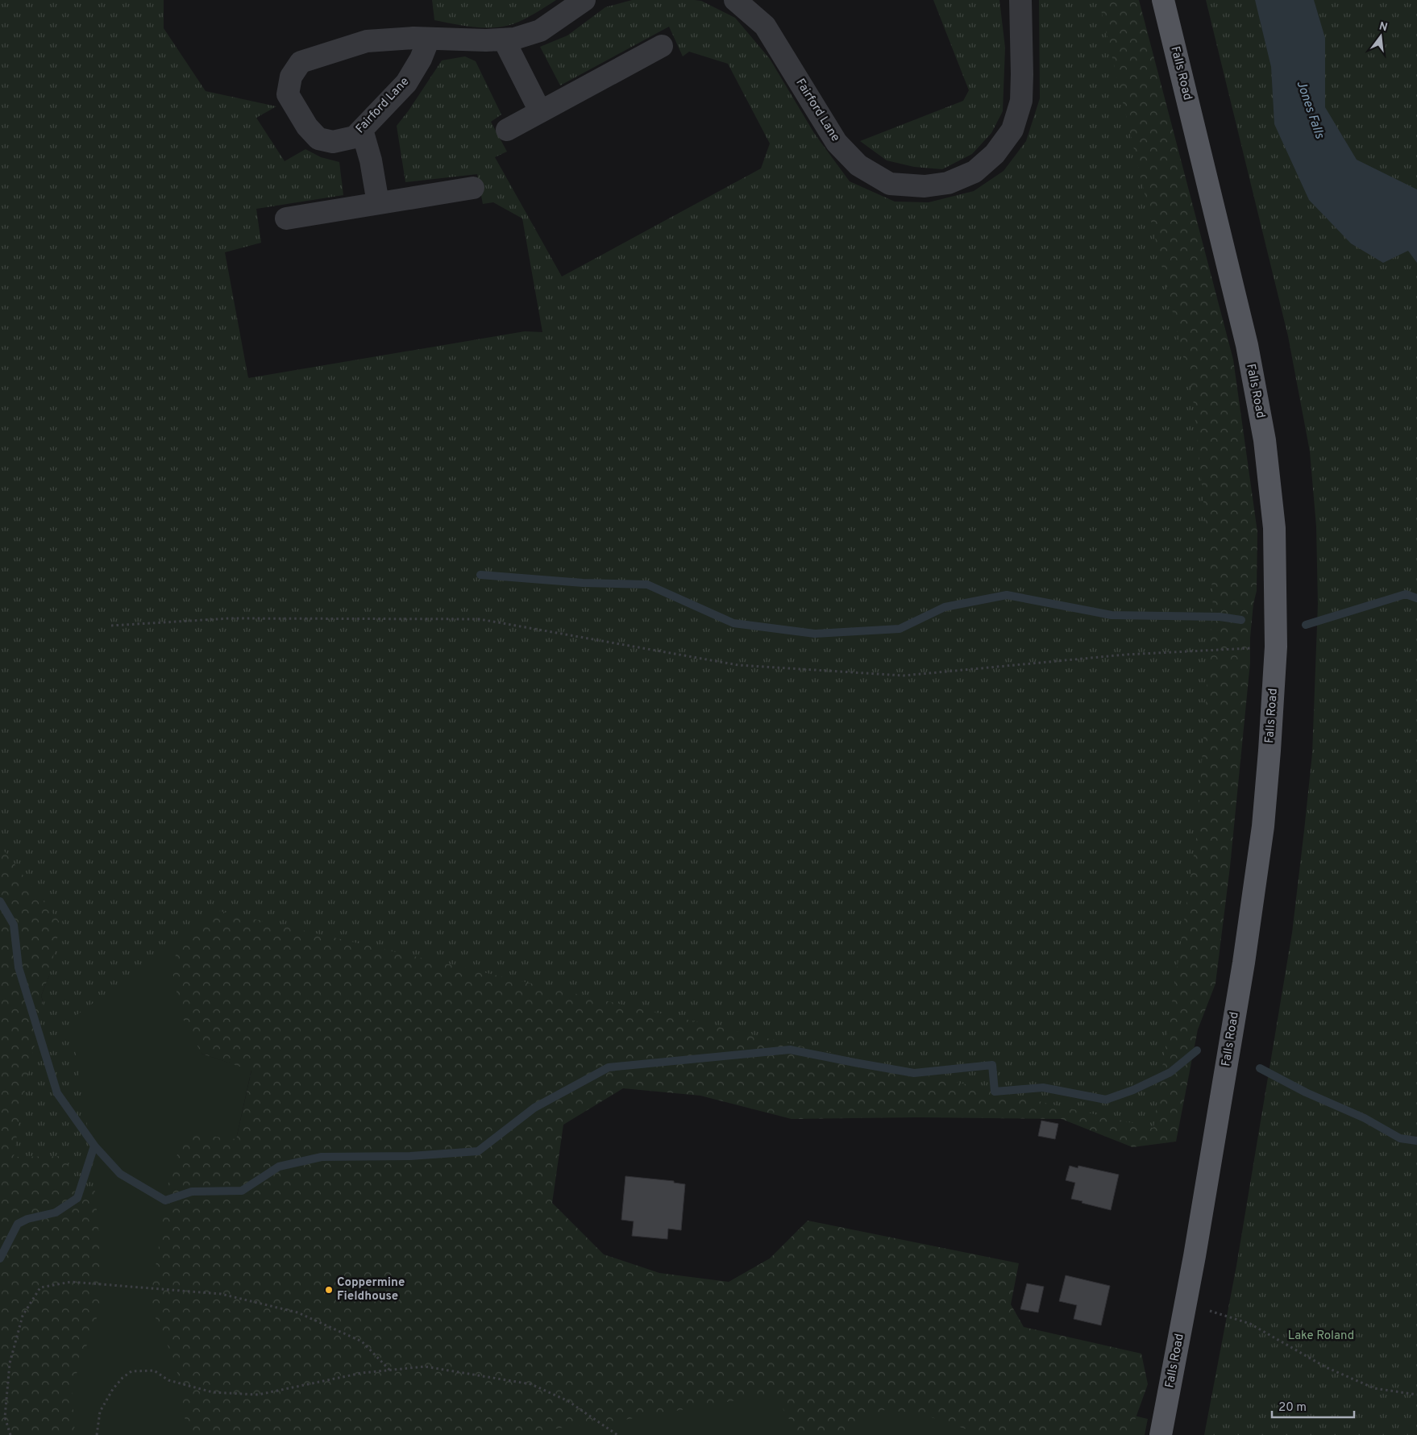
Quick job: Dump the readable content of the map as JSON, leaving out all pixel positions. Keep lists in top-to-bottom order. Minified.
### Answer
{"streets":{"main road":["Falls Road"],"street":["Fairford Lane"]},"water":["Jones Falls"],"parks":["Lake Roland"],"places":["Coppermine Fieldhouse"],"scale_bar":"20 m","north":"top"}
